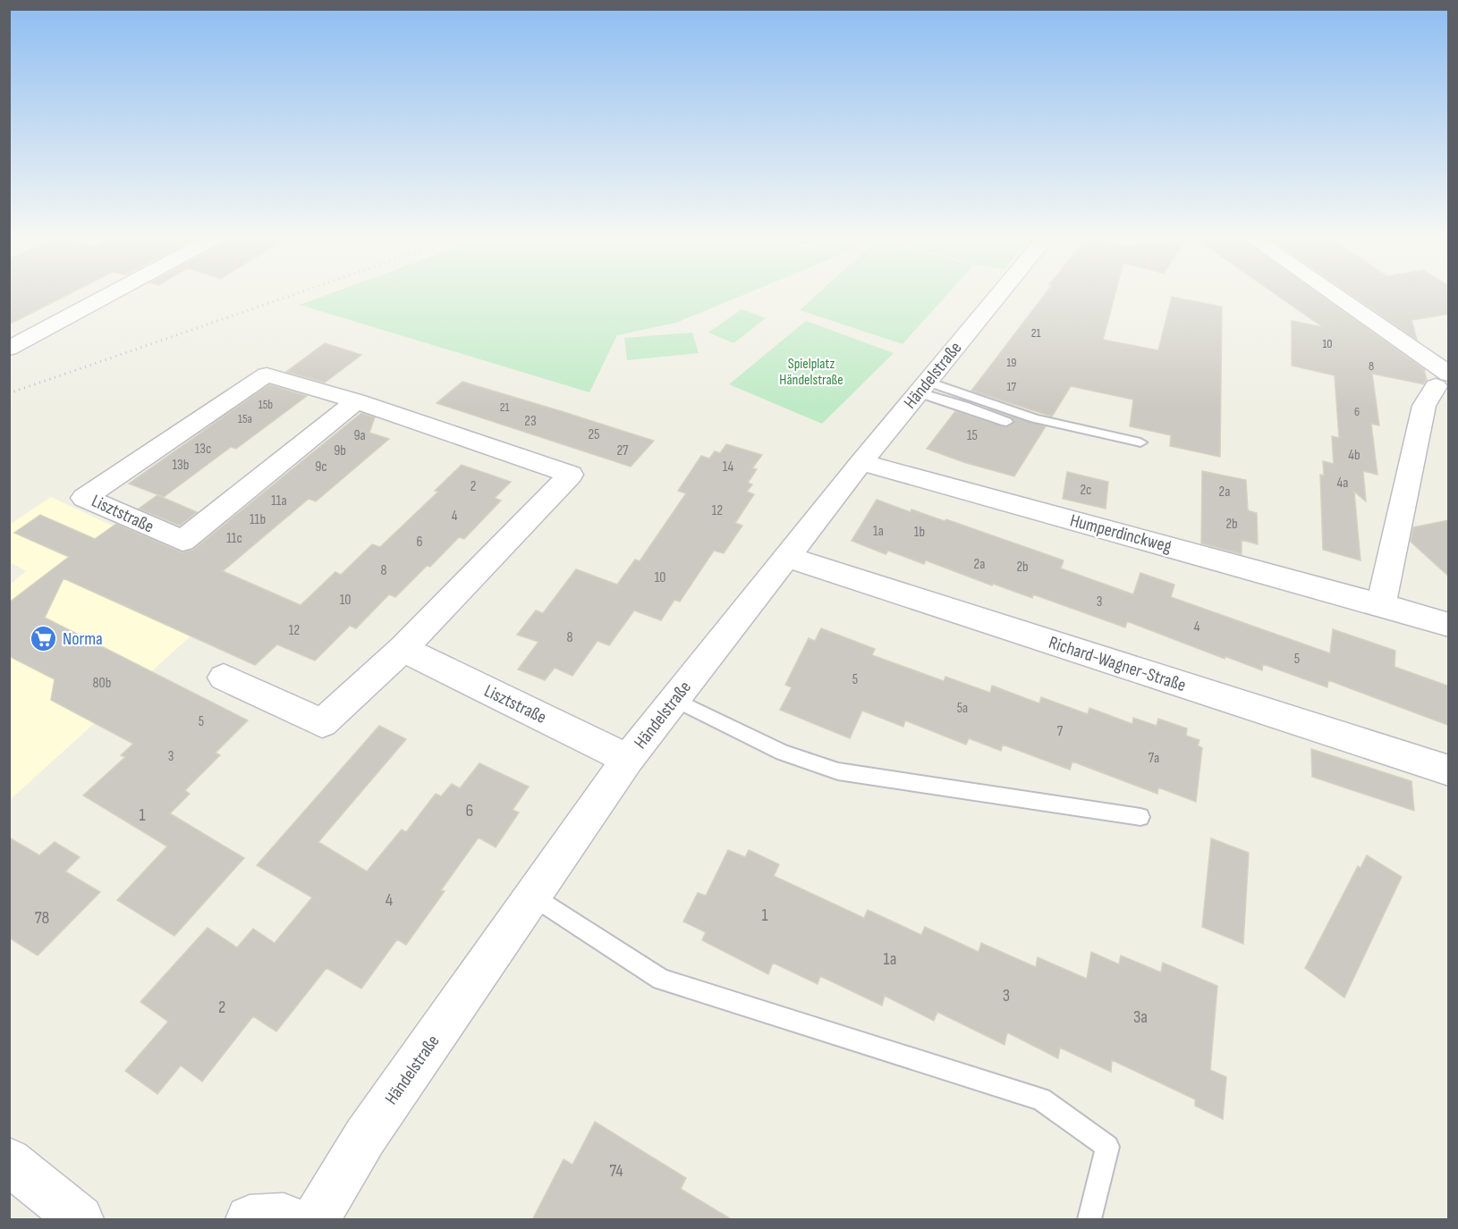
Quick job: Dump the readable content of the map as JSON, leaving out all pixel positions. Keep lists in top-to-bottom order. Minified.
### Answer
{"streets":{"street":["Händelstraße","Lisztstraße","Humperdinckweg","Richard-Wagner-Straße"]},"crossings":[["Händelstraße","Lisztstraße"],["Händelstraße","Humperdinckweg"],["Händelstraße","Richard-Wagner-Straße"]],"parks":["Spielplatz Händelstraße"],"places":{"supermarket":["Norma"]},"house_numbers":["21","10","19","8","17","15b","21","6","15a","23","25","9a","15","13c","9b","27","4b","13b","9c","14","4a","2","2c","2a","11a","12","4","11b","2b","1a","1b","11c","6","2a","2b","8","10","10","3","4","12","8","5","5","80b","5a","5","7","3","7a","6","1","4","1","78","1a","3","2","3a","74"]}
